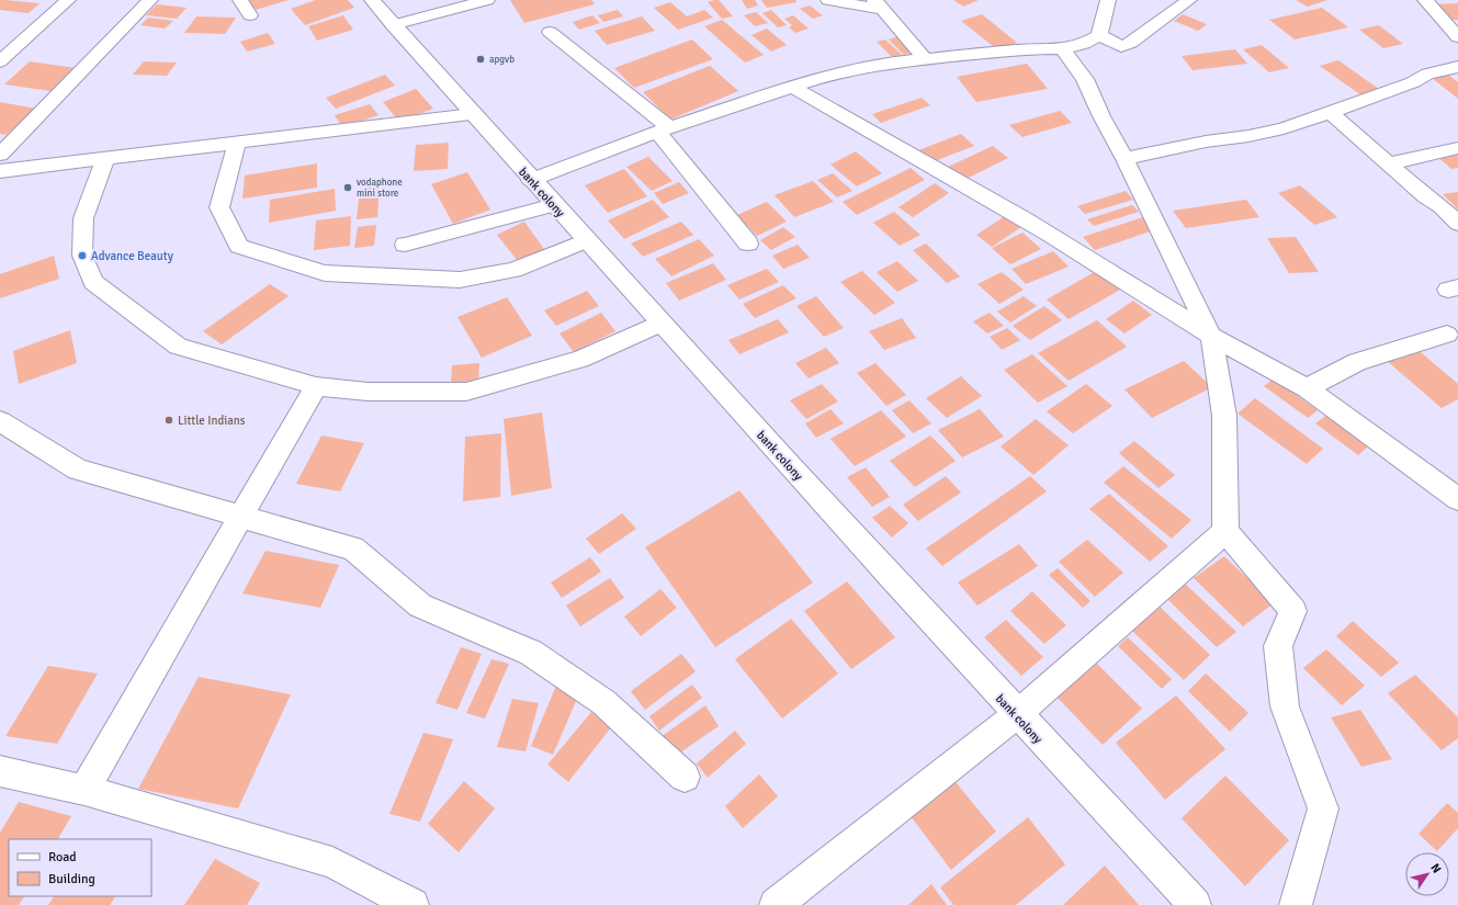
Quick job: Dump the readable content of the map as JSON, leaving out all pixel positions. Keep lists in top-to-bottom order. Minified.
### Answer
{"streets":{"street":["bank colony"]},"places":["apgvb","vodaphone mini store","Advance Beauty","Little Indians"],"legend":["Road","Building"],"north":"top right"}
